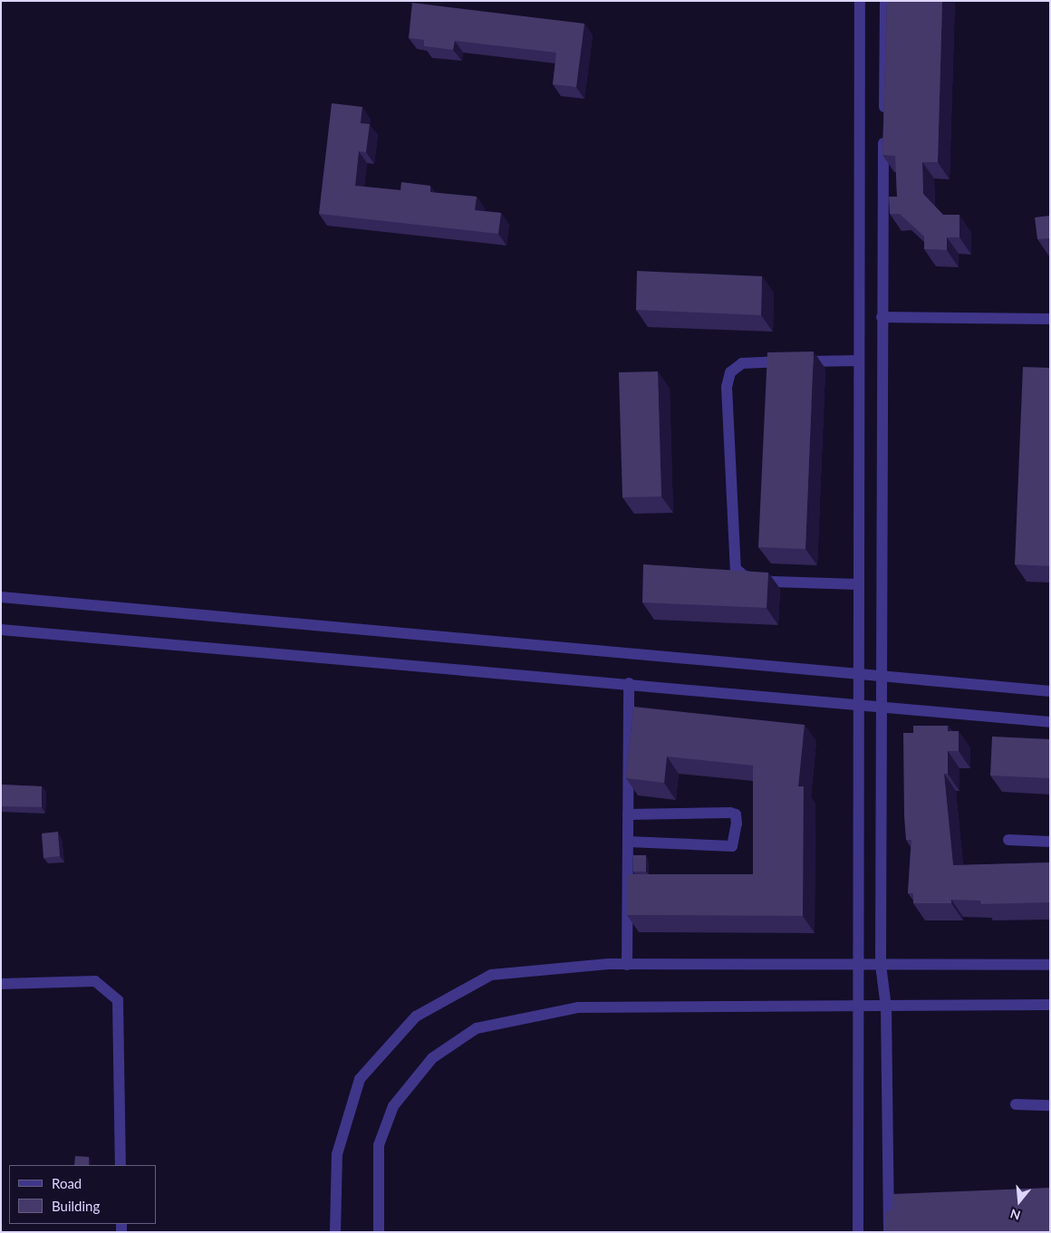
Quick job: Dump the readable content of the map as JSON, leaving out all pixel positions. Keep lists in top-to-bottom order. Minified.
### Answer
{"legend":["Road","Building"],"north":"bottom"}
